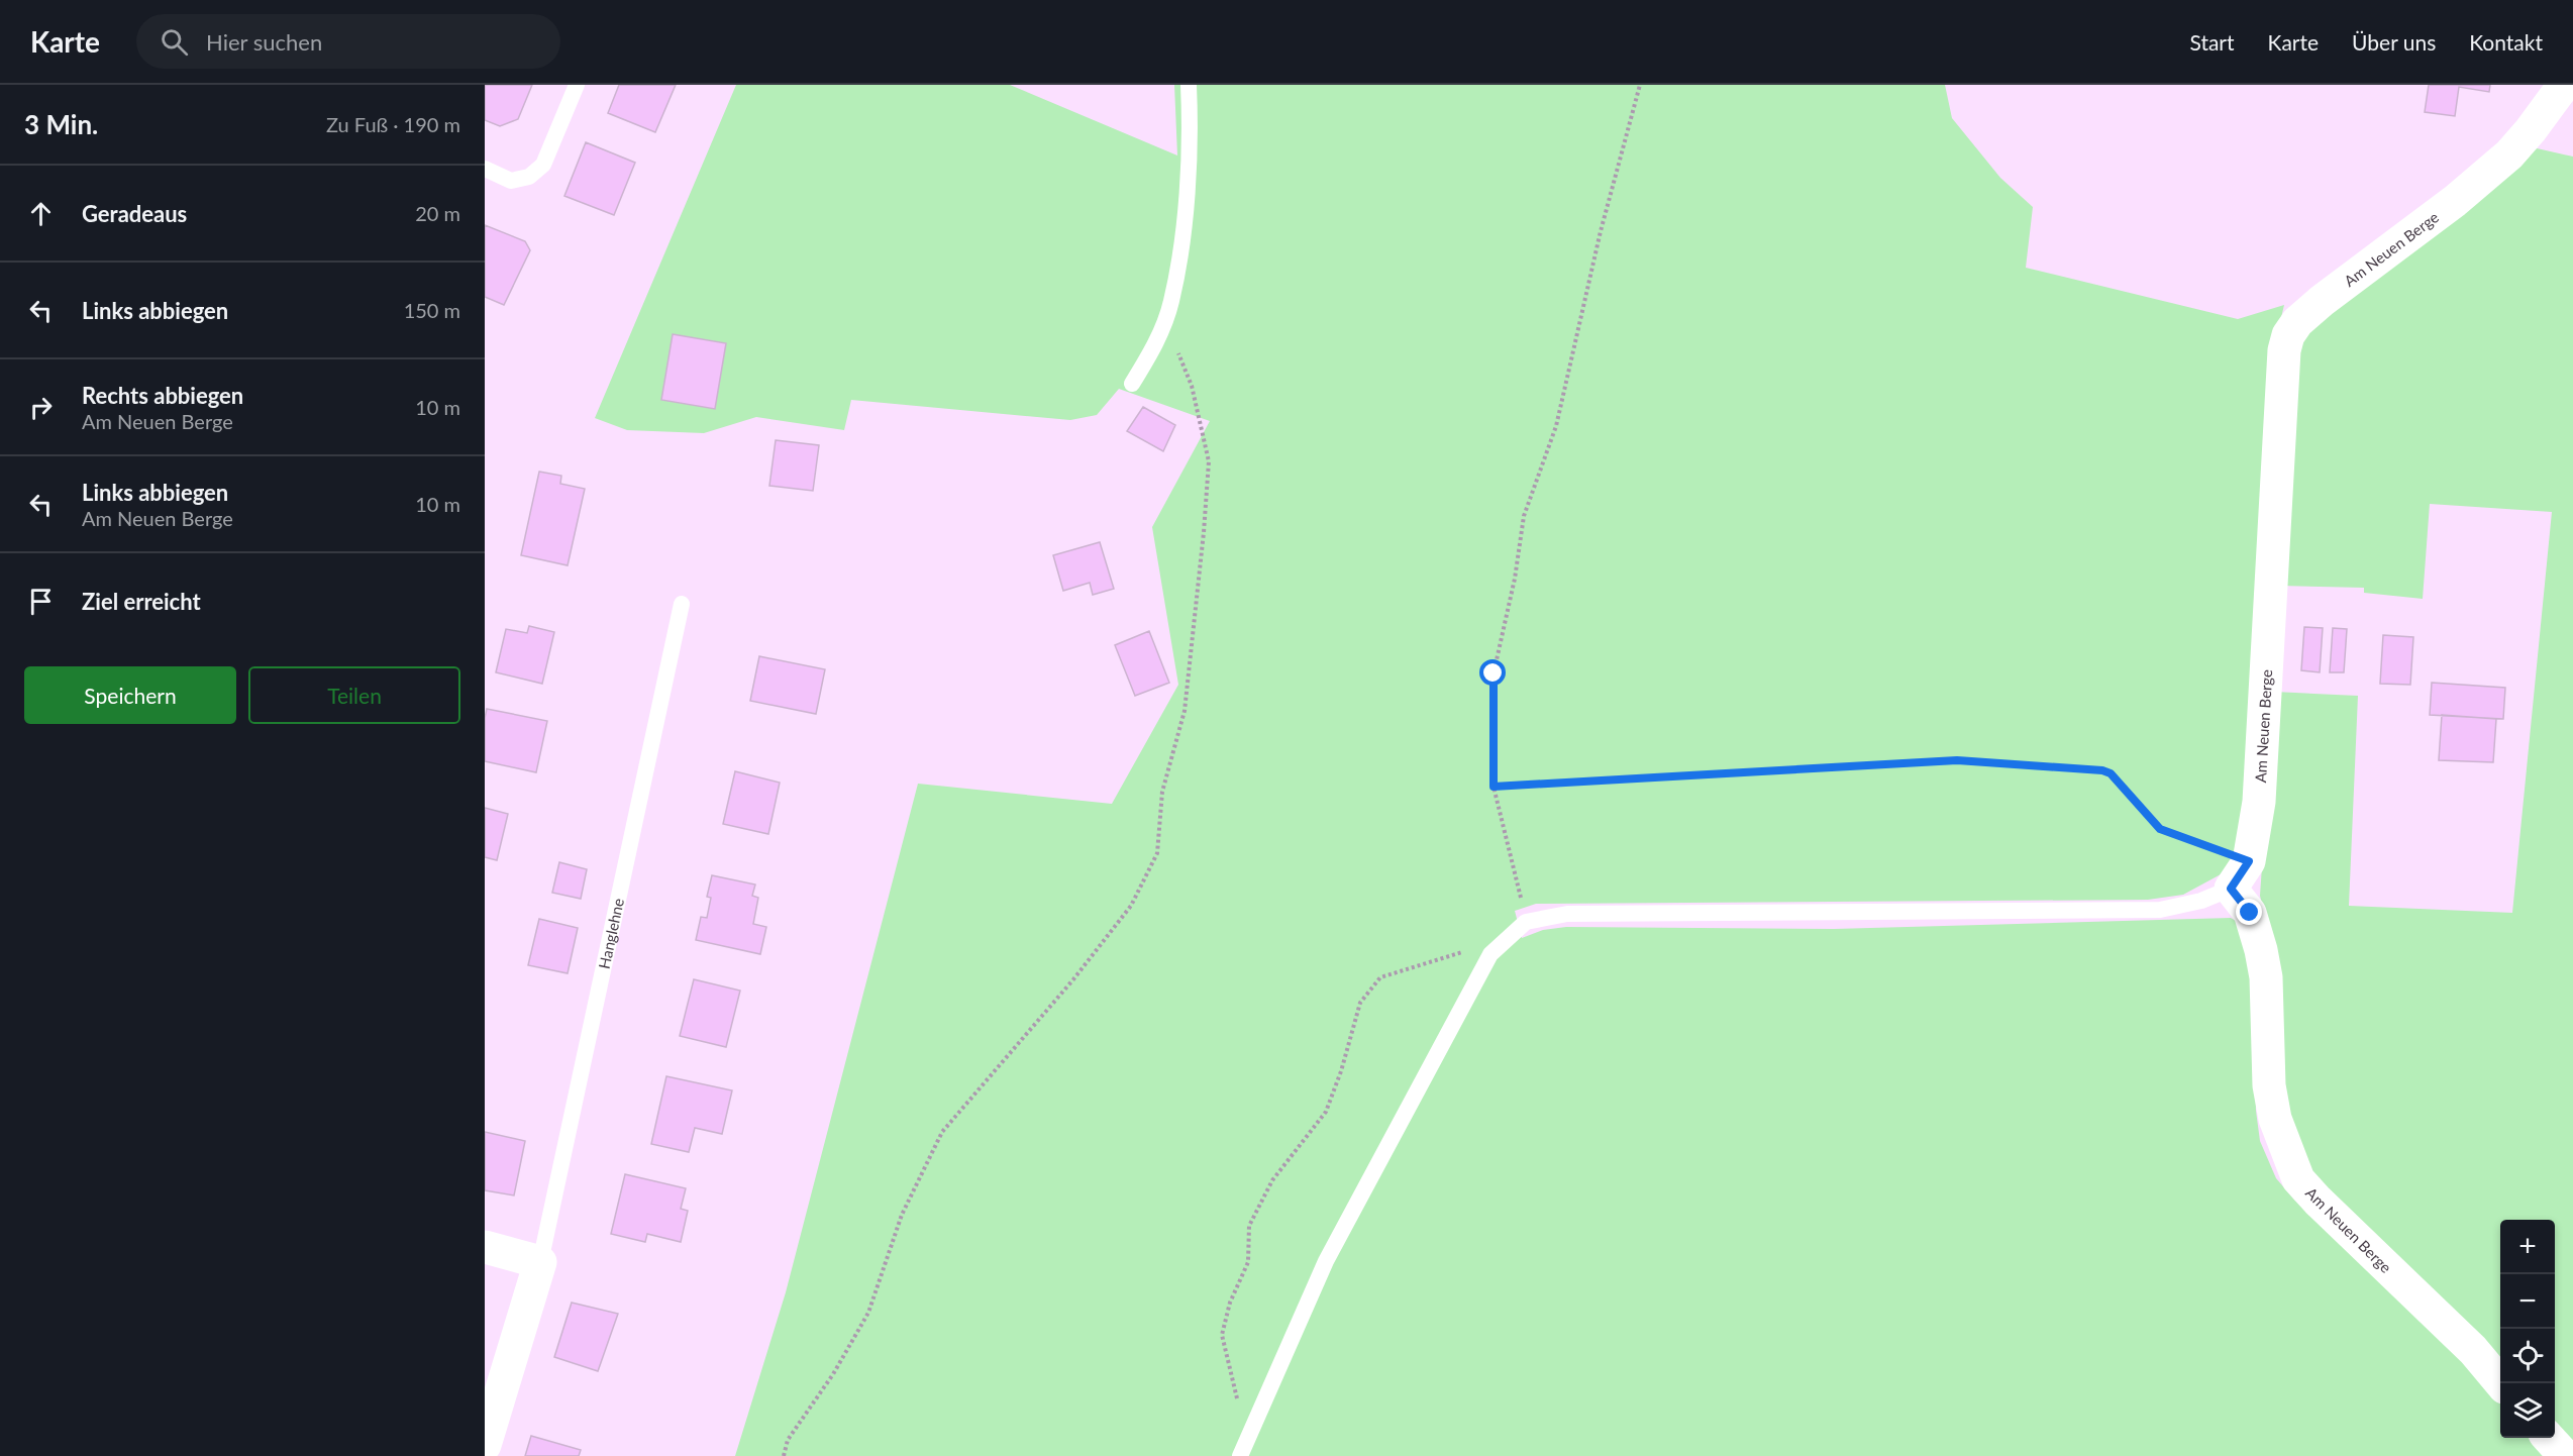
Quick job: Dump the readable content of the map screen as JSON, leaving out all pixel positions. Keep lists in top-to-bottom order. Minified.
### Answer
{"streets":{"street":["Am Neuen Berge","Hanglehne"]},"page":{"header":"Karte","search":"Hier suchen","nav":["Start","Karte","Über uns","Kontakt"],"heading":["3 Min.","Zu Fuß · 190 m"],"list":[["Geradeaus","20 m"],["Links abbiegen","150 m"],["Rechts abbiegen","Am Neuen Berge","10 m"],["Links abbiegen","Am Neuen Berge","10 m"],"Ziel erreicht"],"buttons":["Speichern","Teilen"],"map_buttons":["+","−"]}}
